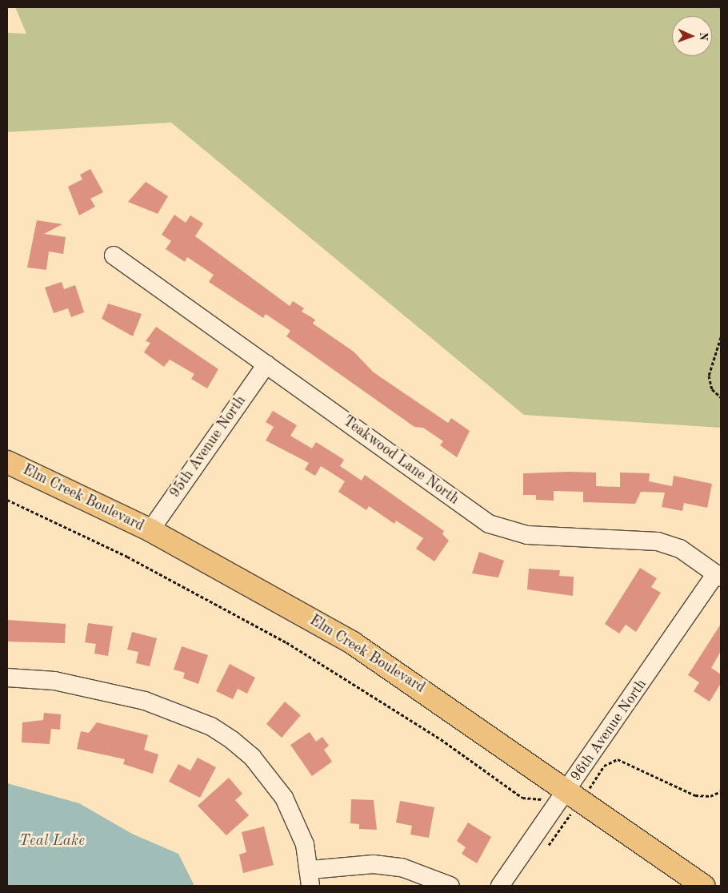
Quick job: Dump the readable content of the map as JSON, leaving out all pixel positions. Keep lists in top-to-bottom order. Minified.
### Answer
{"streets":{"main road":["Elm Creek Boulevard"],"street":["95th Avenue North","Teakwood Lane North","96th Avenue North"]},"crossings":[["95th Avenue North","Teakwood Lane North"],["95th Avenue North","Elm Creek Boulevard"],["Teakwood Lane North","96th Avenue North"],["Elm Creek Boulevard","96th Avenue North"]],"water":["Teal Lake"],"north":"right"}
